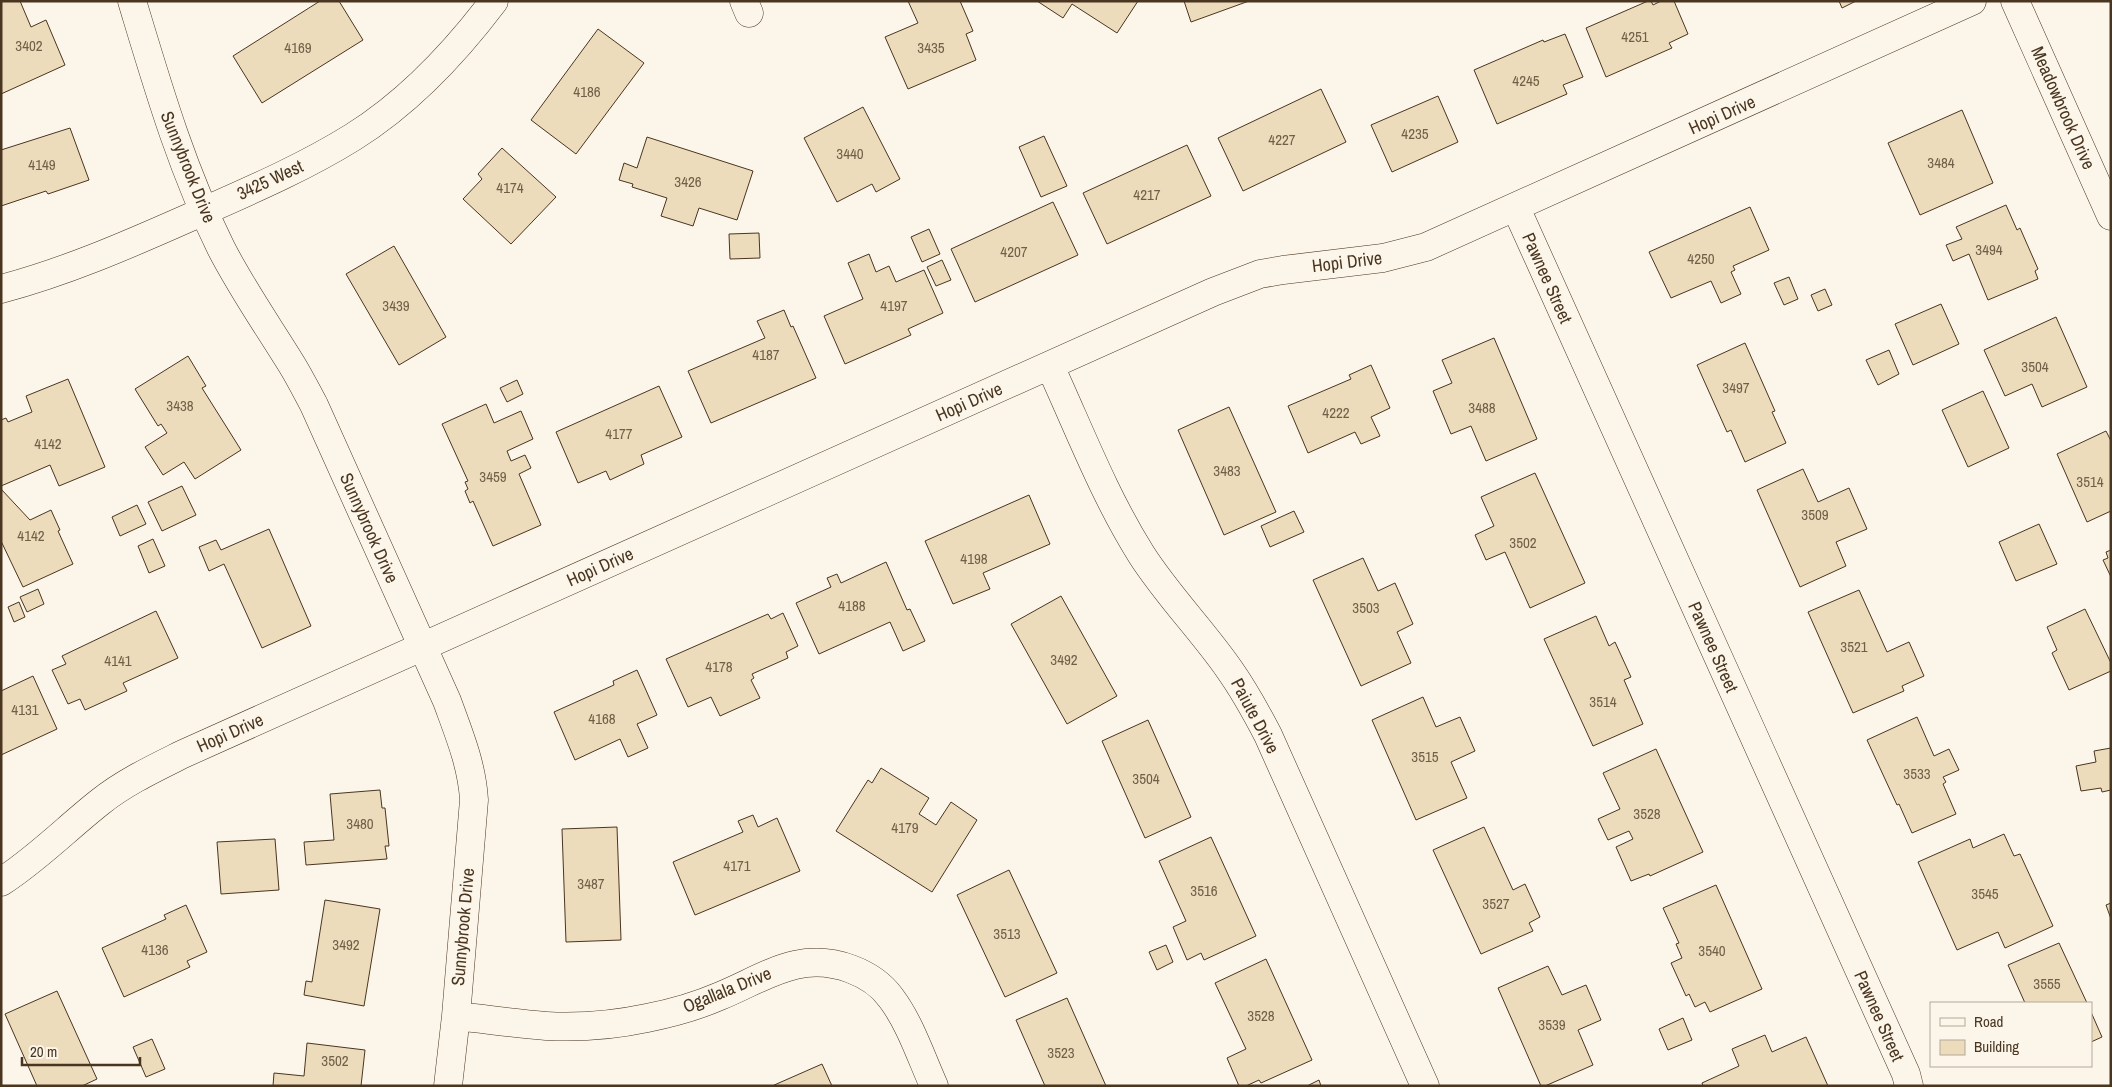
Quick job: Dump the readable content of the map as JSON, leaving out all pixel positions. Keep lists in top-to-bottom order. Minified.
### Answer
{"streets":{"street":["Meadowbrook Drive","Hopi Drive","Sunnybrook Drive","3425 West","Pawnee Street","Paiute Drive","Ogallala Drive"]},"crossings":[["Hopi Drive","Sunnybrook Drive"],["Hopi Drive","Pawnee Street"],["Hopi Drive","Paiute Drive"],["Sunnybrook Drive","3425 West"],["Sunnybrook Drive","Ogallala Drive"]],"house_numbers":["4251","3402","4169","3435","4245","4186","4235","4227","3440","3484","4149","3426","4174","4217","3494","4207","4250","3439","4197","4187","3504","3497","3438","3488","4222","4177","4142","3483","3459","3514","3509","4142","3502","4198","4188","3503","3521","3492","4141","4178","3514","4131","4168","3515","3533","3504","3528","3480","4179","4171","3487","3516","3545","3527","3513","3492","4136","3540","3555","3528","3539","3523","3502"],"legend":["Road","Building"],"scale_bar":"20 m"}
